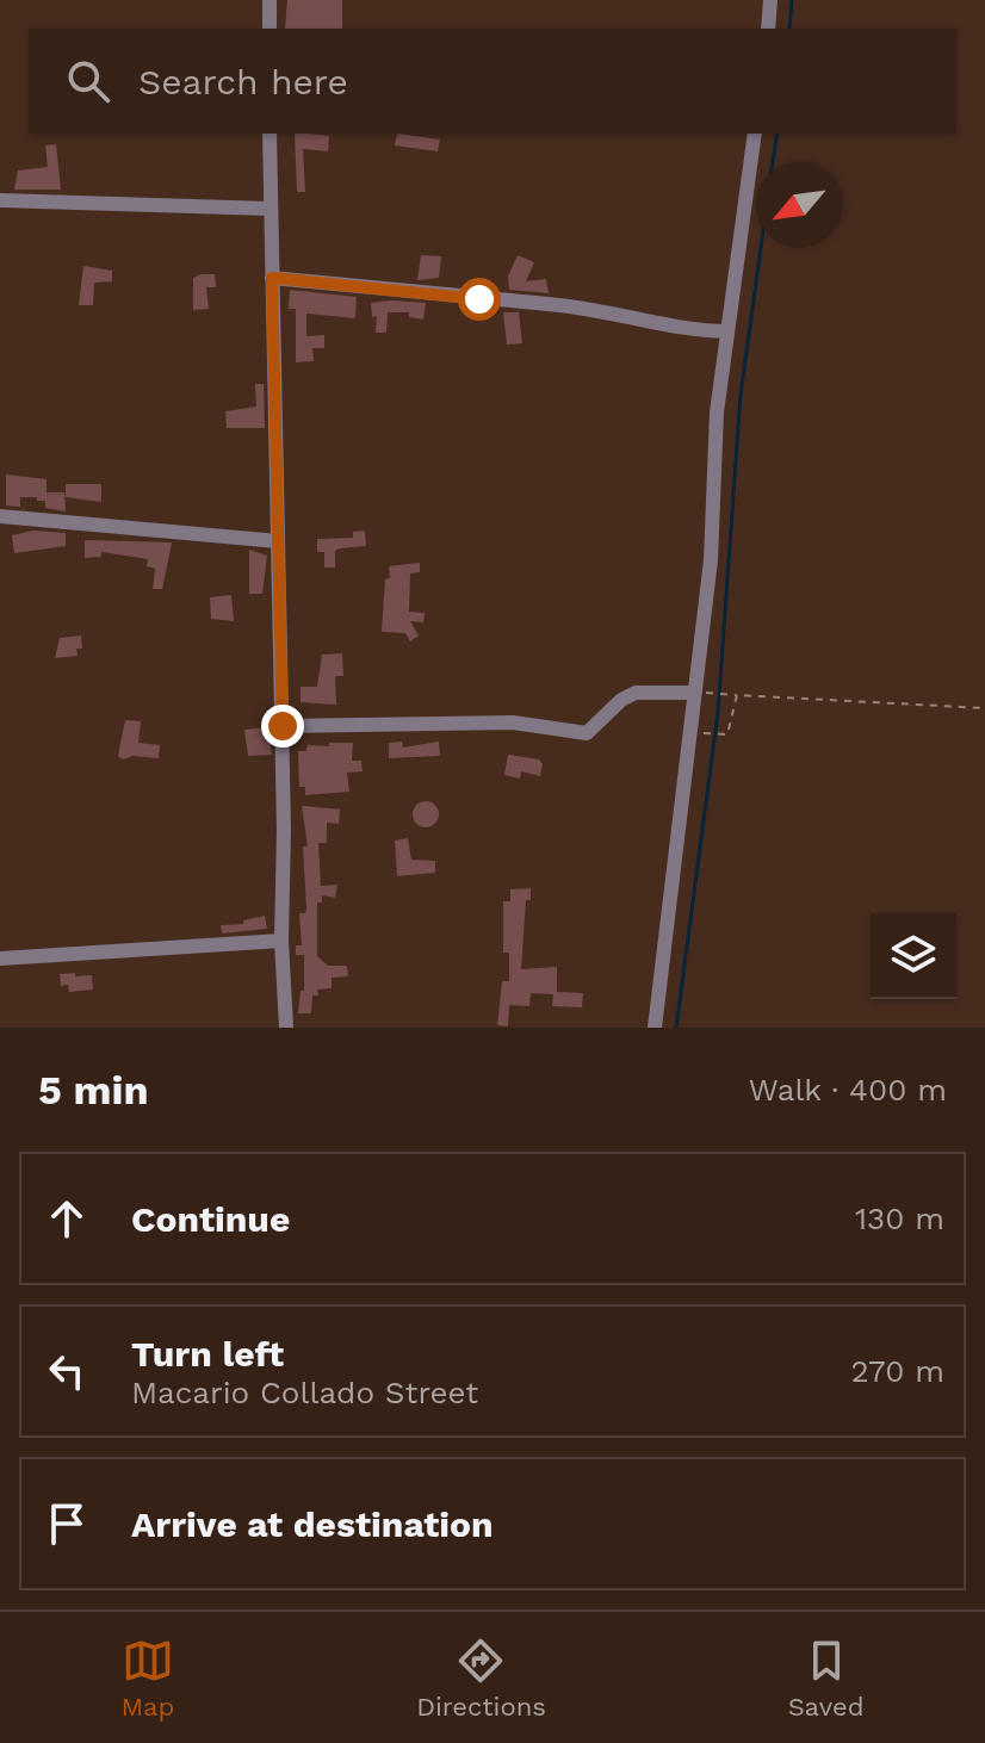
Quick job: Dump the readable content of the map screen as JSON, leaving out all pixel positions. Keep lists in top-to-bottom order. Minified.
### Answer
{"north":"bottom left","page":{"search":"Search here","heading":["5 min","Walk · 400 m"],"list":[["Continue","130 m"],["Turn left","Macario Collado Street","270 m"],"Arrive at destination"],"nav":["Map","Directions","Saved"]}}
